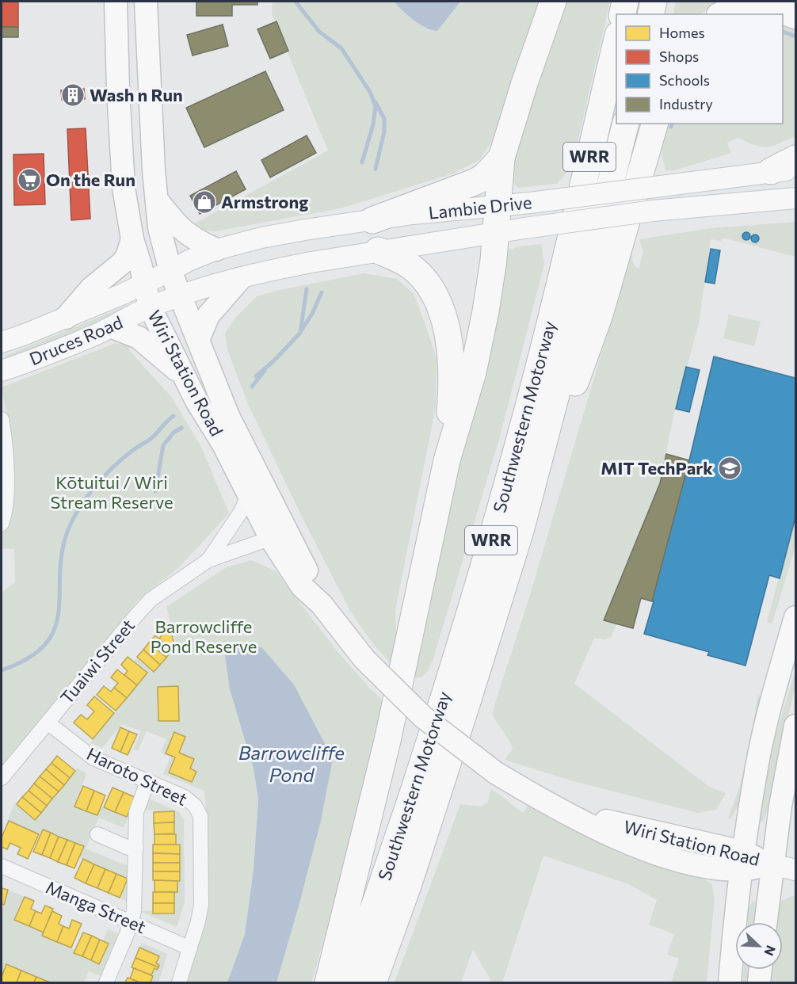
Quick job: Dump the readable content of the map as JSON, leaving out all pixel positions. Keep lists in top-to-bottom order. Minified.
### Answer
{"streets":{"highway":["WRR","Southwestern Motorway"],"main road":["Lambie Drive","Druces Road","Wiri Station Road"],"street":["Tuaiwi Street","Haroto Street","Manga Street"]},"crossings":[["Lambie Drive","Druces Road"],["Lambie Drive","Wiri Station Road"],["Druces Road","Wiri Station Road"],["Wiri Station Road","Tuaiwi Street"],["Tuaiwi Street","Haroto Street"],["Haroto Street","Manga Street"]],"water":["Barrowcliffe Pond"],"parks":["Kōtuitui / Wiri Stream Reserve","Barrowcliffe Pond Reserve"],"places":{"building":["Wash n Run"],"supermarket":["On the Run"],"shop":["Armstrong"],"school or university":["MIT TechPark"]},"legend":["Homes","Shops","Schools","Industry"],"north":"bottom right"}
